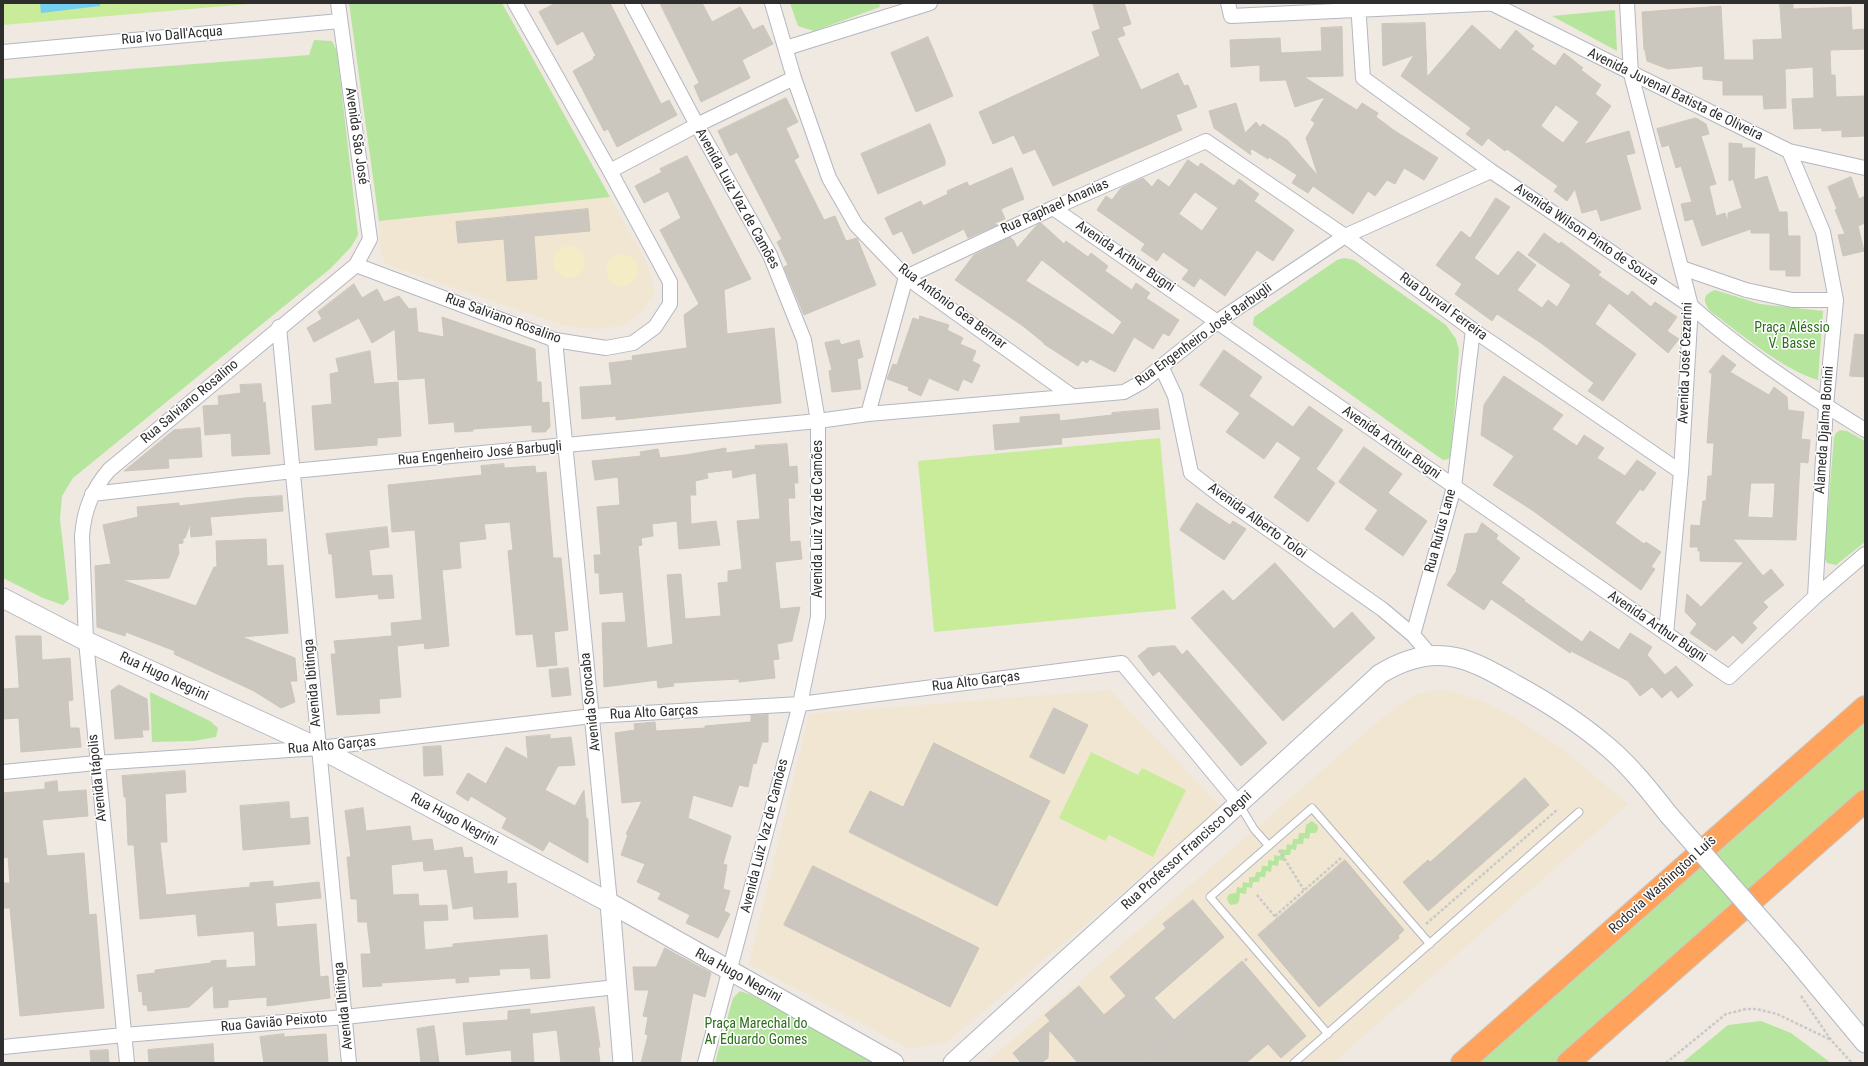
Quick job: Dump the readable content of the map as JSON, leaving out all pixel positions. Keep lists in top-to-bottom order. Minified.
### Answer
{"streets":{"highway":["Rodovia Washington Luís"],"main road":["Rua Hugo Negrini","Avenida Sorocaba","Rua Professor Francisco Degni"],"street":["Rua Ivo Dall'Acqua","Avenida Juvenal Batista de Oliveira","Avenida São José","Avenida Luiz Vaz de Camões","Rua Raphael Ananias","Avenida Wilson Pinto de Souza","Avenida Arthur Bugni","Rua Antônio Gea Bernar","Rua Durval Ferreira","Rua Salviano Rosalino","Rua Engenheiro José Barbugli","Avenida José Cezarini","Alameda Djalma Bonini","Avenida Alberto Toloi","Rua Rufus Lane","Rua Alto Garças","Avenida Ibitinga","Avenida Itápolis","Rua Gavião Peixoto"]},"crossings":[["Rua Ivo Dall'Acqua","Avenida São José"],["Avenida Juvenal Batista de Oliveira","Avenida José Cezarini"],["Avenida Juvenal Batista de Oliveira","Alameda Djalma Bonini"],["Avenida São José","Rua Salviano Rosalino"],["Avenida Luiz Vaz de Camões","Rua Engenheiro José Barbugli"],["Avenida Luiz Vaz de Camões","Rua Hugo Negrini"],["Avenida Luiz Vaz de Camões","Rua Alto Garças"],["Rua Raphael Ananias","Avenida Arthur Bugni"],["Rua Raphael Ananias","Rua Antônio Gea Bernar"],["Rua Raphael Ananias","Rua Durval Ferreira"],["Avenida Wilson Pinto de Souza","Rua Engenheiro José Barbugli"],["Avenida Wilson Pinto de Souza","Avenida José Cezarini"],["Avenida Wilson Pinto de Souza","Alameda Djalma Bonini"],["Avenida Arthur Bugni","Rua Engenheiro José Barbugli"],["Avenida Arthur Bugni","Avenida José Cezarini"],["Avenida Arthur Bugni","Alameda Djalma Bonini"],["Avenida Arthur Bugni","Rua Rufus Lane"],["Rua Antônio Gea Bernar","Rua Engenheiro José Barbugli"],["Rua Durval Ferreira","Rua Engenheiro José Barbugli"],["Rua Durval Ferreira","Avenida José Cezarini"],["Rua Durval Ferreira","Rua Rufus Lane"],["Rua Salviano Rosalino","Rua Engenheiro José Barbugli"],["Rua Salviano Rosalino","Avenida Ibitinga"],["Rua Salviano Rosalino","Avenida Sorocaba"],["Rua Salviano Rosalino","Avenida Itápolis"],["Rua Engenheiro José Barbugli","Avenida Alberto Toloi"],["Rua Engenheiro José Barbugli","Avenida Ibitinga"],["Rua Engenheiro José Barbugli","Avenida Sorocaba"],["Rua Engenheiro José Barbugli","Avenida Itápolis"],["Avenida Alberto Toloi","Rua Rufus Lane"],["Avenida Alberto Toloi","Rua Professor Francisco Degni"],["Rua Hugo Negrini","Rua Alto Garças"],["Rua Hugo Negrini","Avenida Ibitinga"],["Rua Hugo Negrini","Avenida Sorocaba"],["Rua Hugo Negrini","Avenida Itápolis"],["Rua Alto Garças","Avenida Ibitinga"],["Rua Alto Garças","Avenida Sorocaba"],["Rua Alto Garças","Avenida Itápolis"],["Rua Alto Garças","Rua Professor Francisco Degni"],["Avenida Ibitinga","Rua Gavião Peixoto"],["Avenida Sorocaba","Rua Gavião Peixoto"],["Avenida Itápolis","Rua Gavião Peixoto"]],"parks":["Praça Aléssio V. Basse","Praça Marechal do Ar Eduardo Gomes"]}
